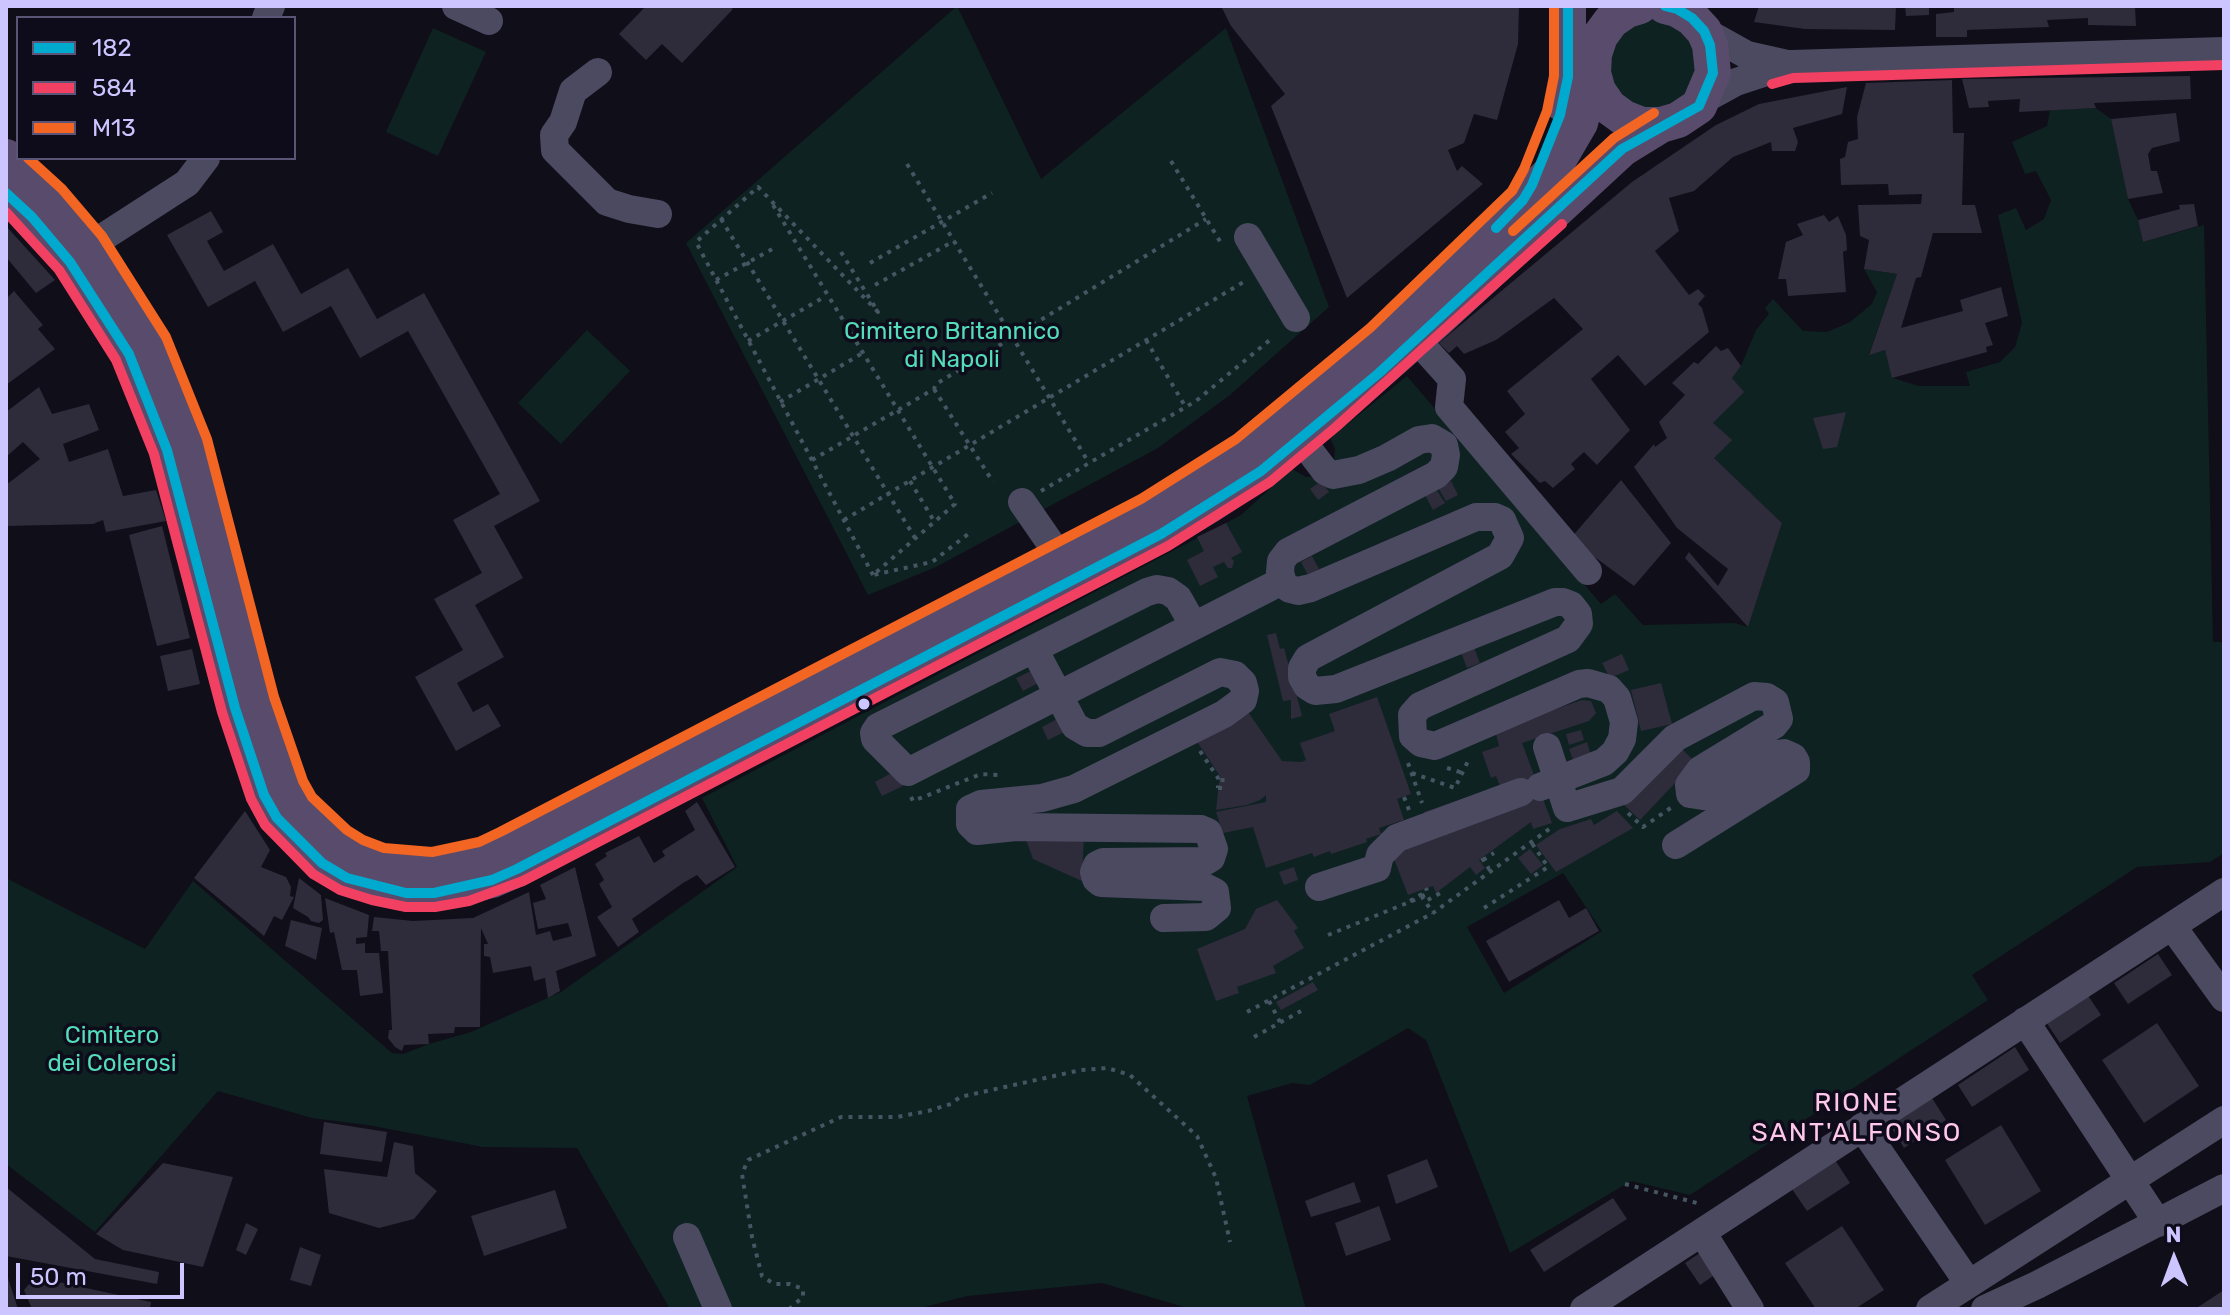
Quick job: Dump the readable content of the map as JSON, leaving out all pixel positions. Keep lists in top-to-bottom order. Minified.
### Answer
{"districts":["RIONE SANT'ALFONSO"],"parks":["Cimitero Britannico di Napoli","Cimitero dei Colerosi"],"lines":["transit line 182","transit line M13","transit line 584"],"legend":["182","584","M13"],"scale_bar":"50 m","north":"top"}
